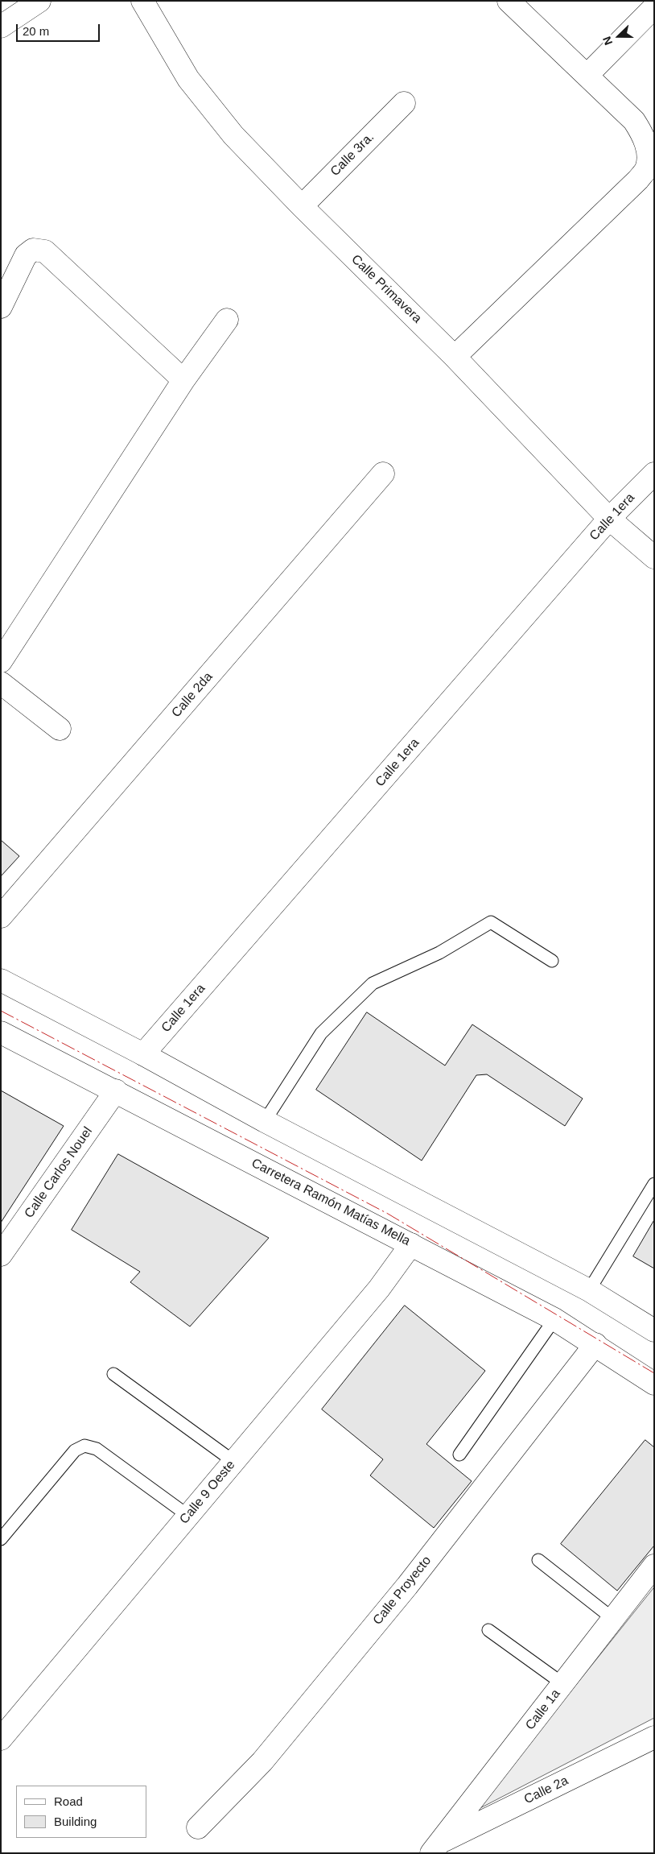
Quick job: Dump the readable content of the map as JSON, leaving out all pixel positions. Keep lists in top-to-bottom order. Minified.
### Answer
{"streets":{"street":["Calle 3ra.","Calle Primavera","Calle 1era","Calle 2da","Calle Carlos Nouel","Carretera Ramón Matías Mella","Calle 9 Oeste","Calle Proyecto","Calle 1a","Calle 2a"]},"crossings":[["Calle 3ra.","Calle Primavera"],["Calle Primavera","Calle 1era"],["Calle Carlos Nouel","Carretera Ramón Matías Mella"],["Carretera Ramón Matías Mella","Calle 9 Oeste"],["Carretera Ramón Matías Mella","Calle Proyecto"],["Calle 1a","Calle 2a"]],"legend":["Road","Building"],"scale_bar":"20 m","north":"left"}
